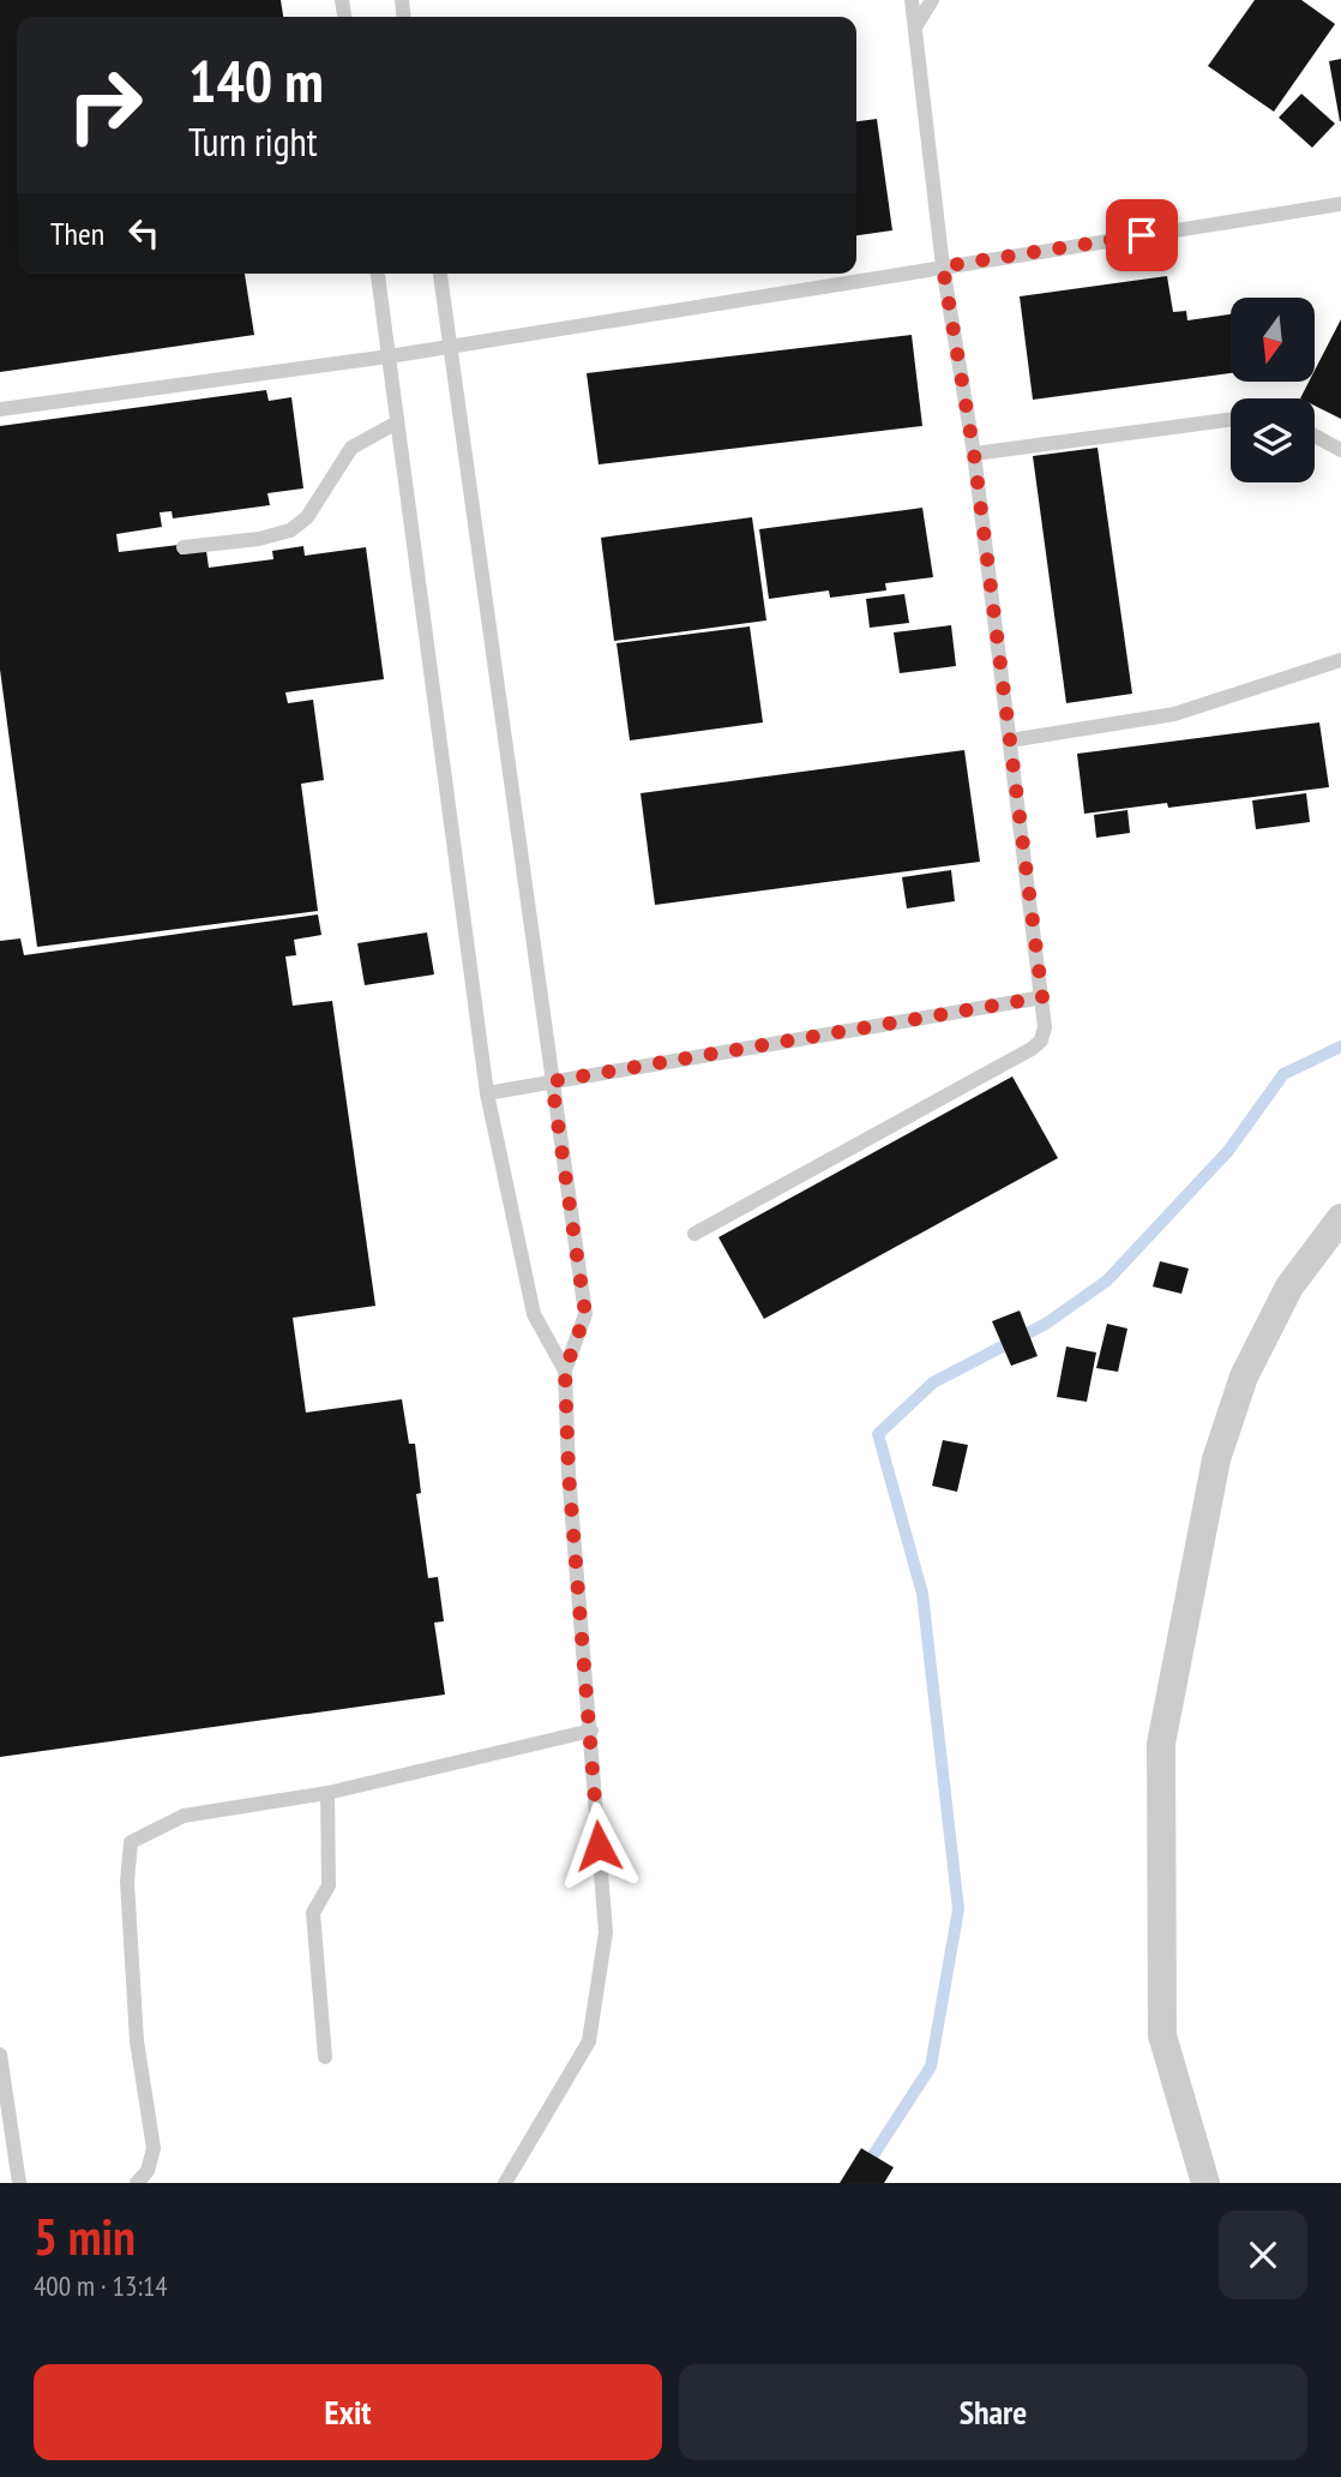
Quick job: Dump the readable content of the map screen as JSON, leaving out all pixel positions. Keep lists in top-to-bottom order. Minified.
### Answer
{"north":"bottom","page":{"turn":["140 m","Turn right"],"then":"Then","heading":["5 min","400 m · 13:14"],"buttons":["Exit","Share"]}}
